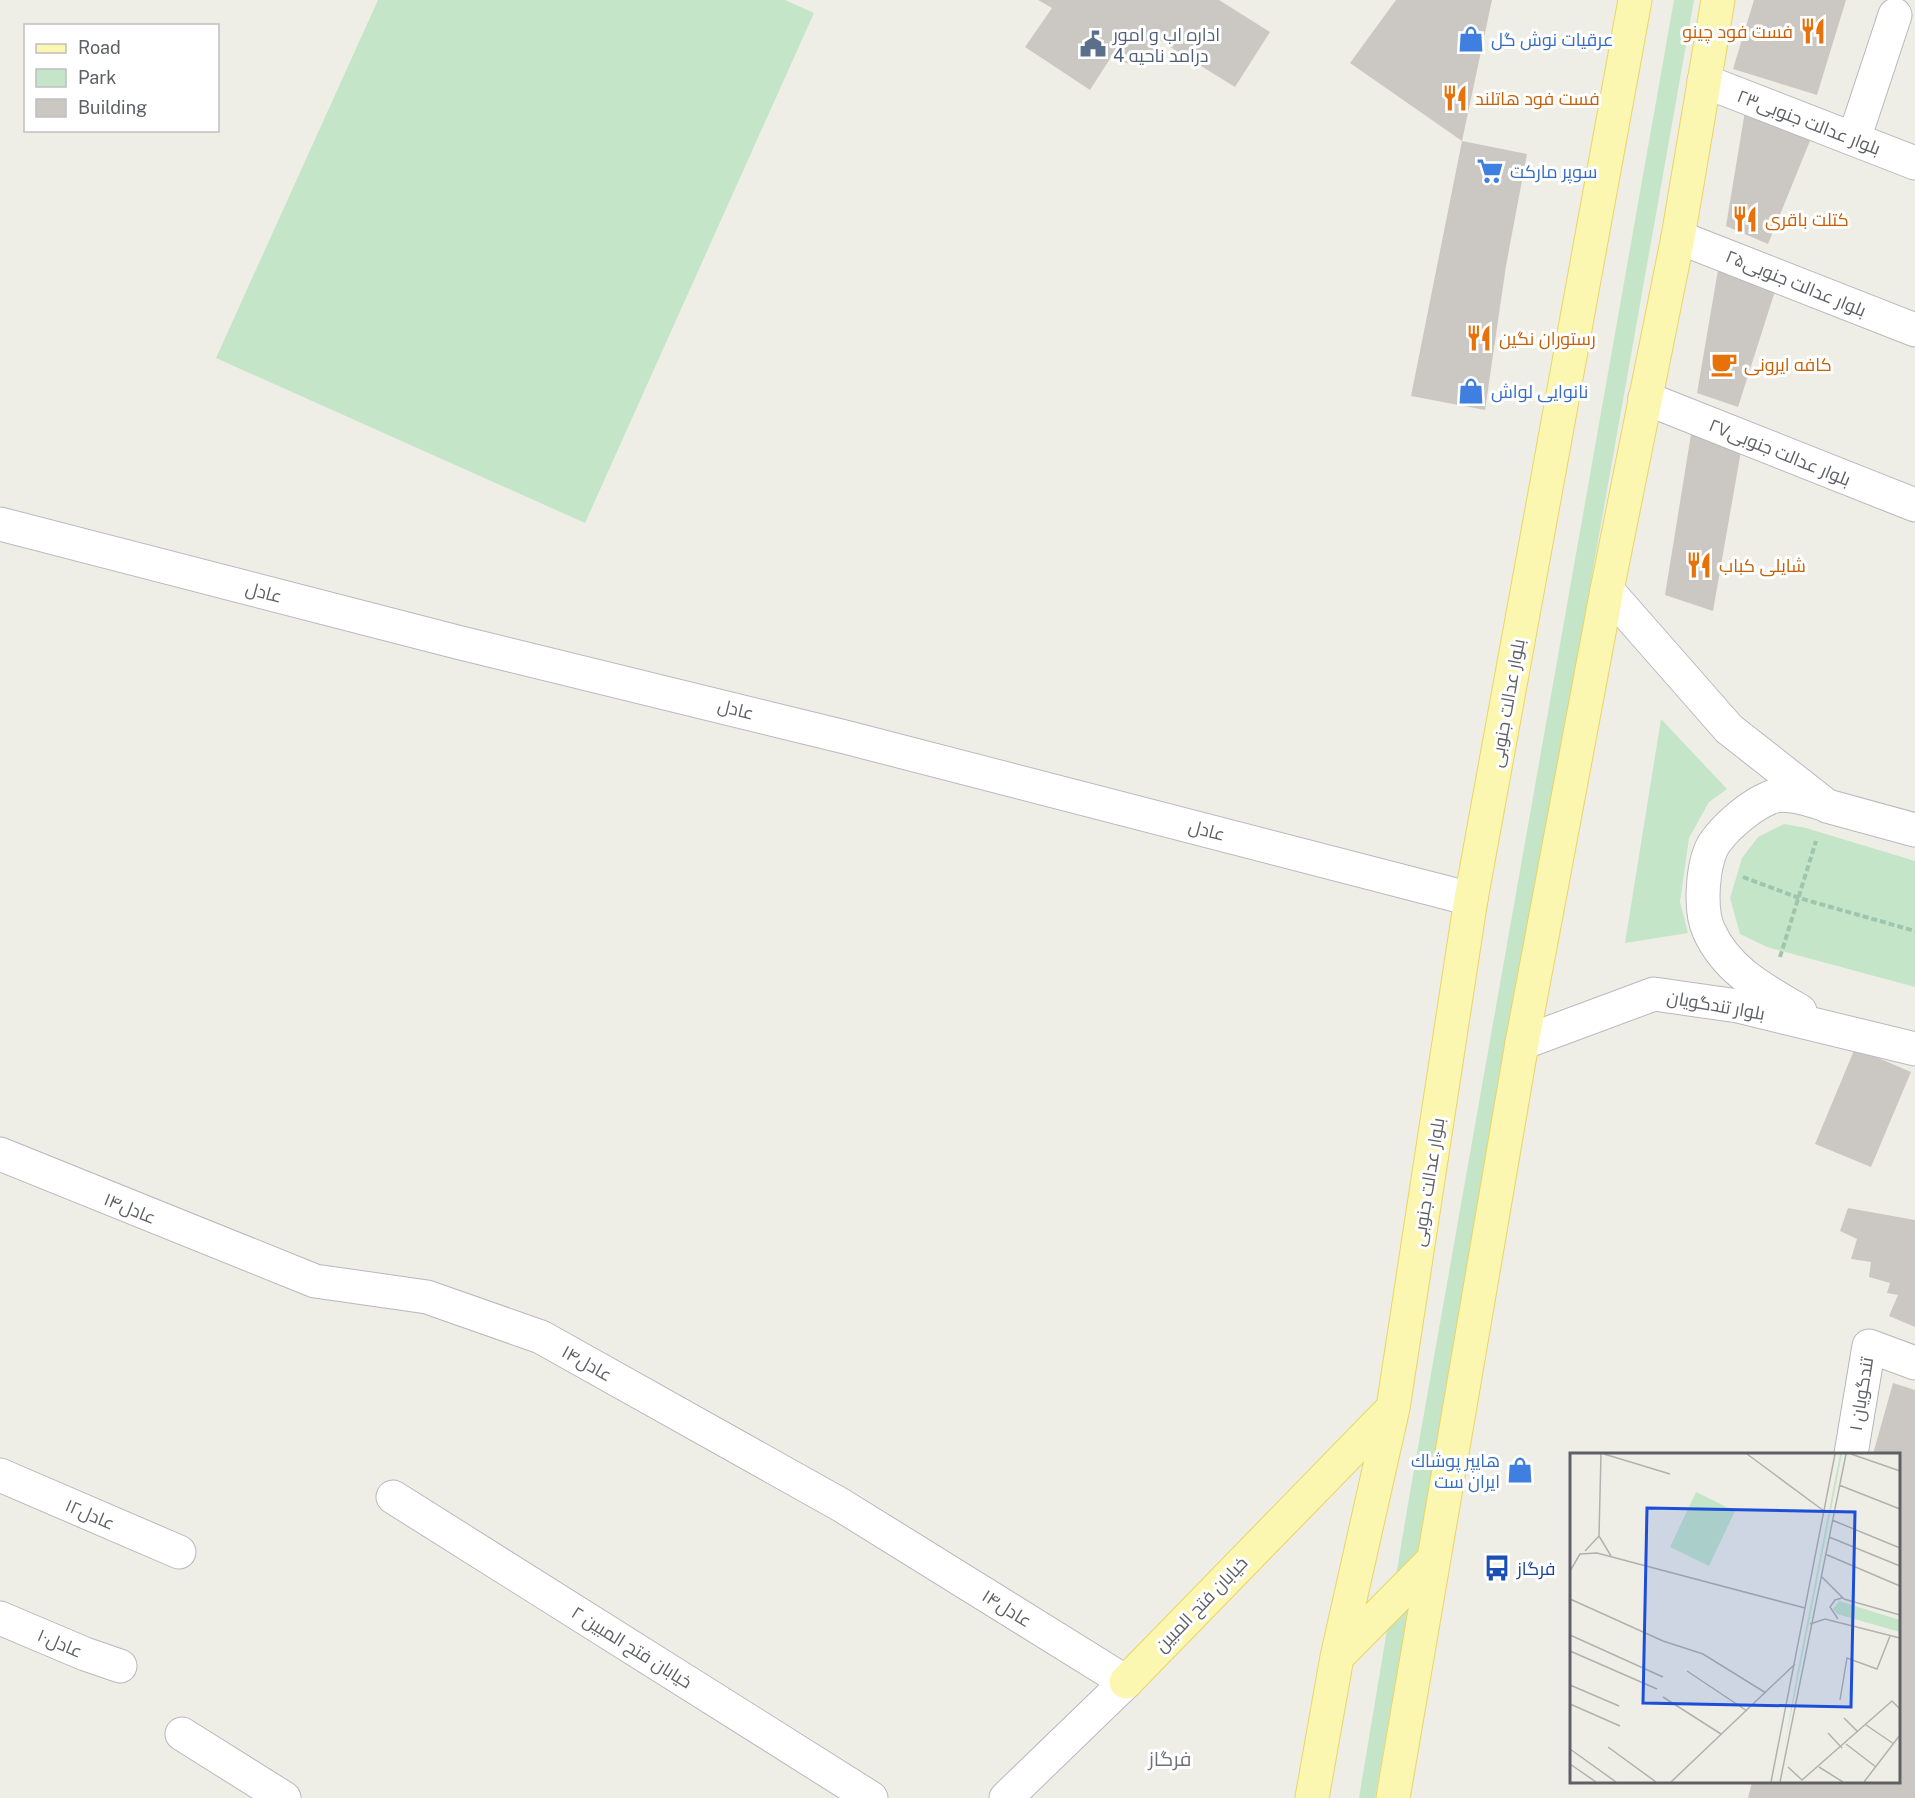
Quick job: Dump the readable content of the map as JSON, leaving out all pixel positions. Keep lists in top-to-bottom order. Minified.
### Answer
{"streets":{"main road":["بلوار عدالت جنوبی","خیابان فتح المبین"],"street":["بلوار عدالت جنوبی۲۳","بلوار عدالت جنوبی۲۵","بلوار عدالت جنوبی۲۷","عادل","بلوار تندگویان","عادل۱۴","۱ تندگویان","عادل۱۲","عادل۱۰","خیابان فتح المبین ۲"]},"crossings":[["عادل","بلوار عدالت جنوبی"],["بلوار عدالت جنوبی","خیابان فتح المبین"],["عادل۱۴","خیابان فتح المبین"]],"districts":["فرگاز"],"places":{"restaurant":["فست فود چینو","فست فود هاتلند","کتلت باقری","رستوران نگین","شایلی کباب"],"shop":["عرقیات نوش گل","نانوایی لواش","هايپر پوشاك ايران ست"],"public building":["اداره اب و امور درامد ناحیه 4"],"supermarket":["سوپر مارکت"],"cafe":["کافه ایرونی"],"bus stop":["فرگاز"]},"legend":["Road","Park","Building"]}
